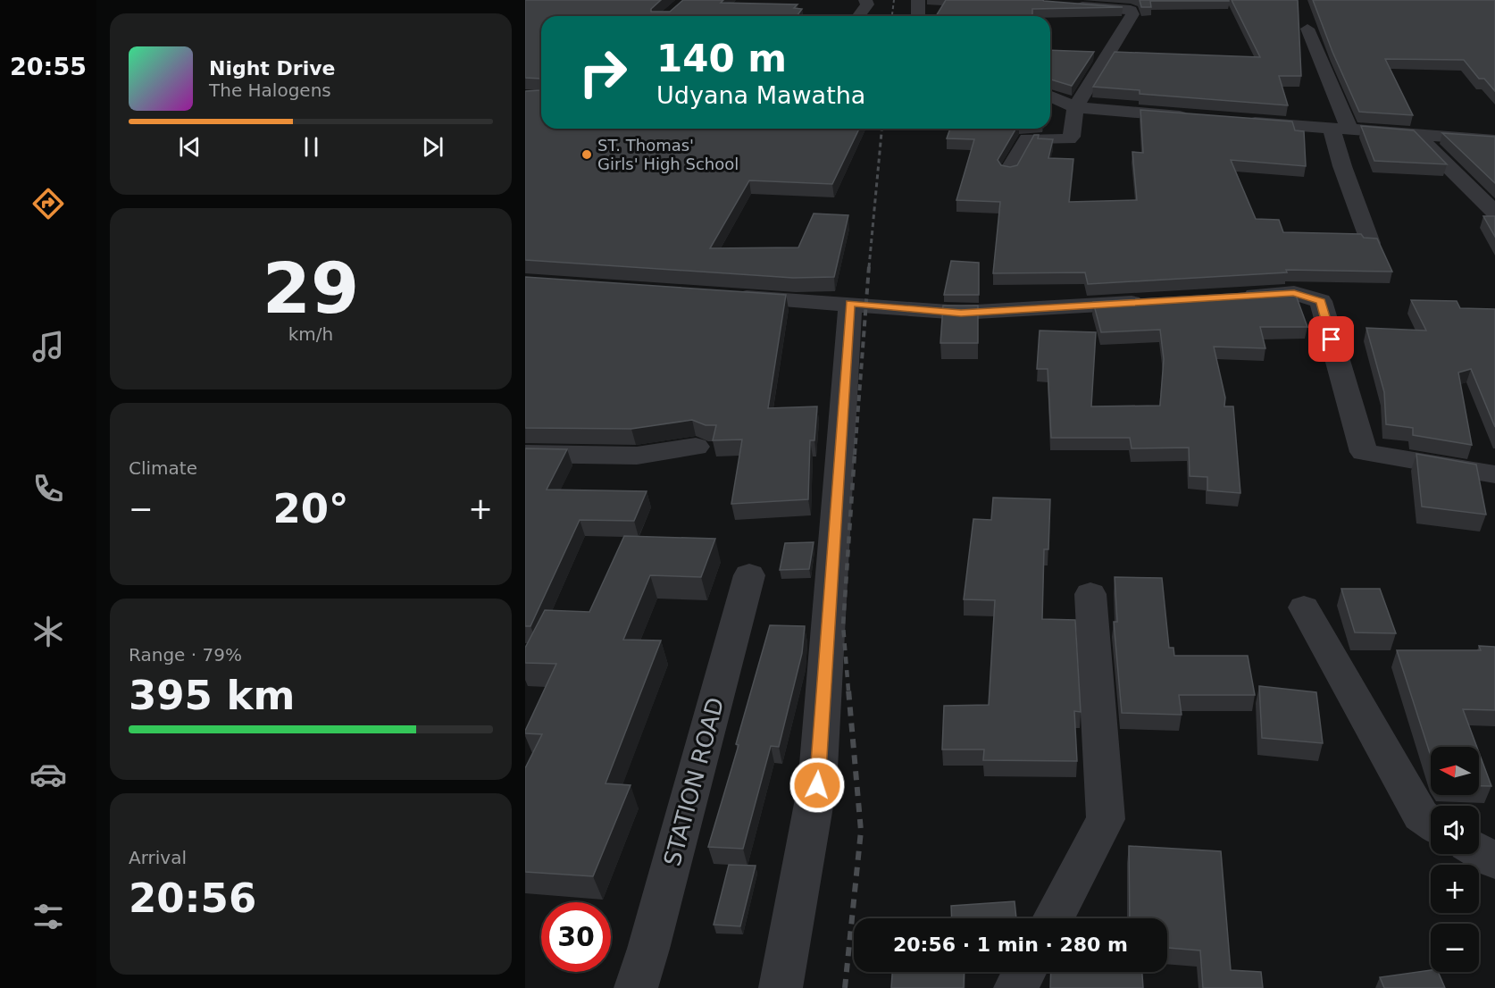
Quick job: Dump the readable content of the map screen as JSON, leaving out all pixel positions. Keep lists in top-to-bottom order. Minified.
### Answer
{"streets":{"street":["STATION ROAD"]},"places":["ST. Thomas' Girls' High School"],"north":"left","page":{"tabs":"20:55","turn":["140 m","Udyana Mawatha"],"song":["Night Drive","The Halogens"],"tile":[["29","km/h"],"Climate",["Range · 79%","395 km"],["Arrival","20:56"]],"heat":["−","20°","+"],"map_buttons":["+","−"],"limit":"30","trip":"20:56 · 1 min · 280 m"}}
